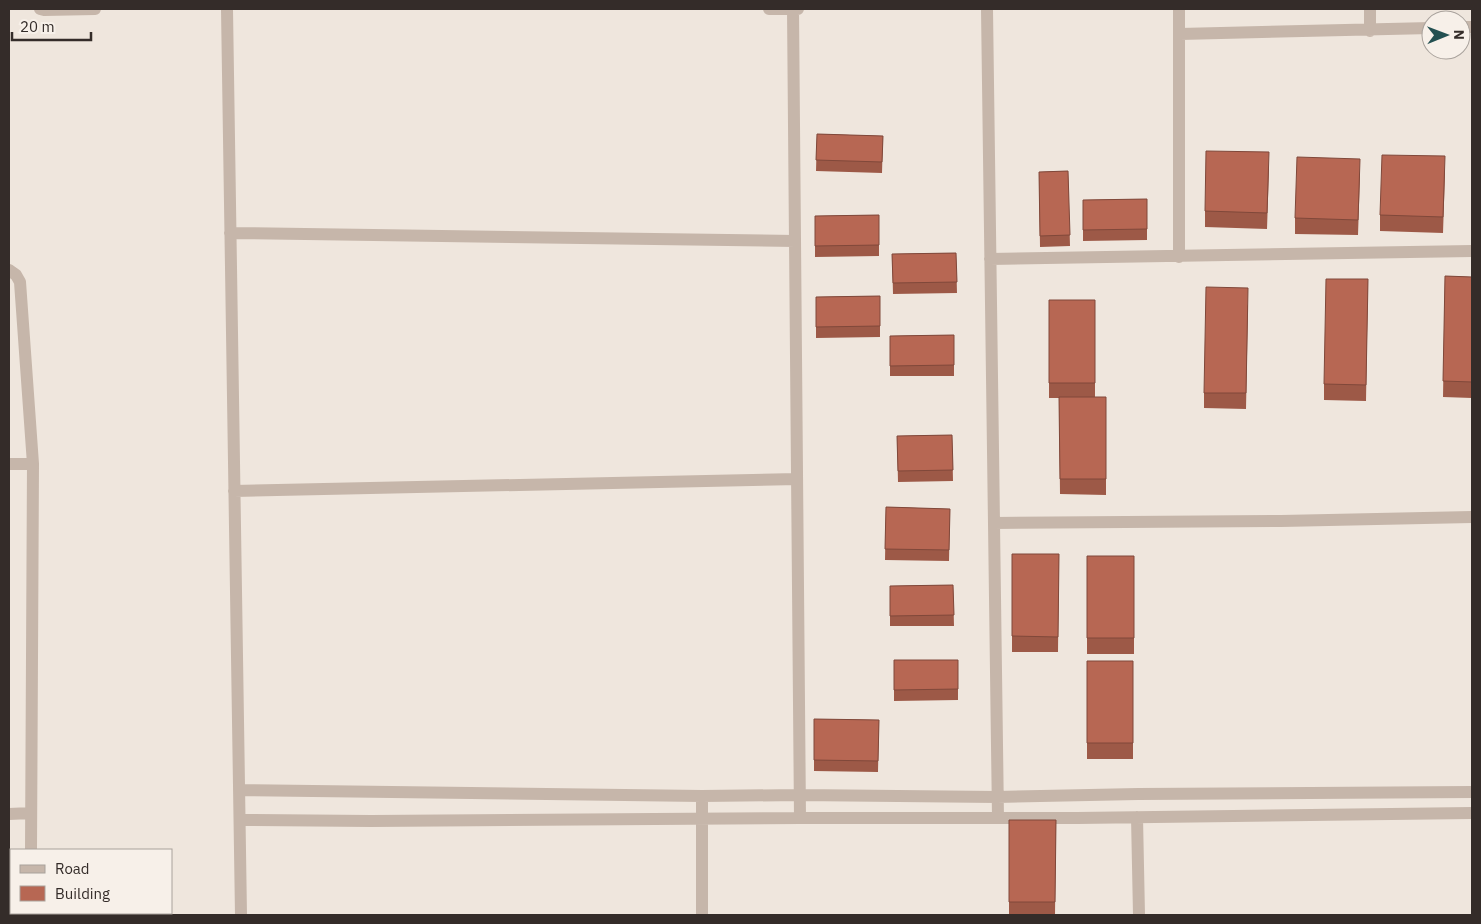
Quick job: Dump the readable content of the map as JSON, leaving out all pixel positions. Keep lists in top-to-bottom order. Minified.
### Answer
{"legend":["Road","Building"],"scale_bar":"20 m","north":"right"}
